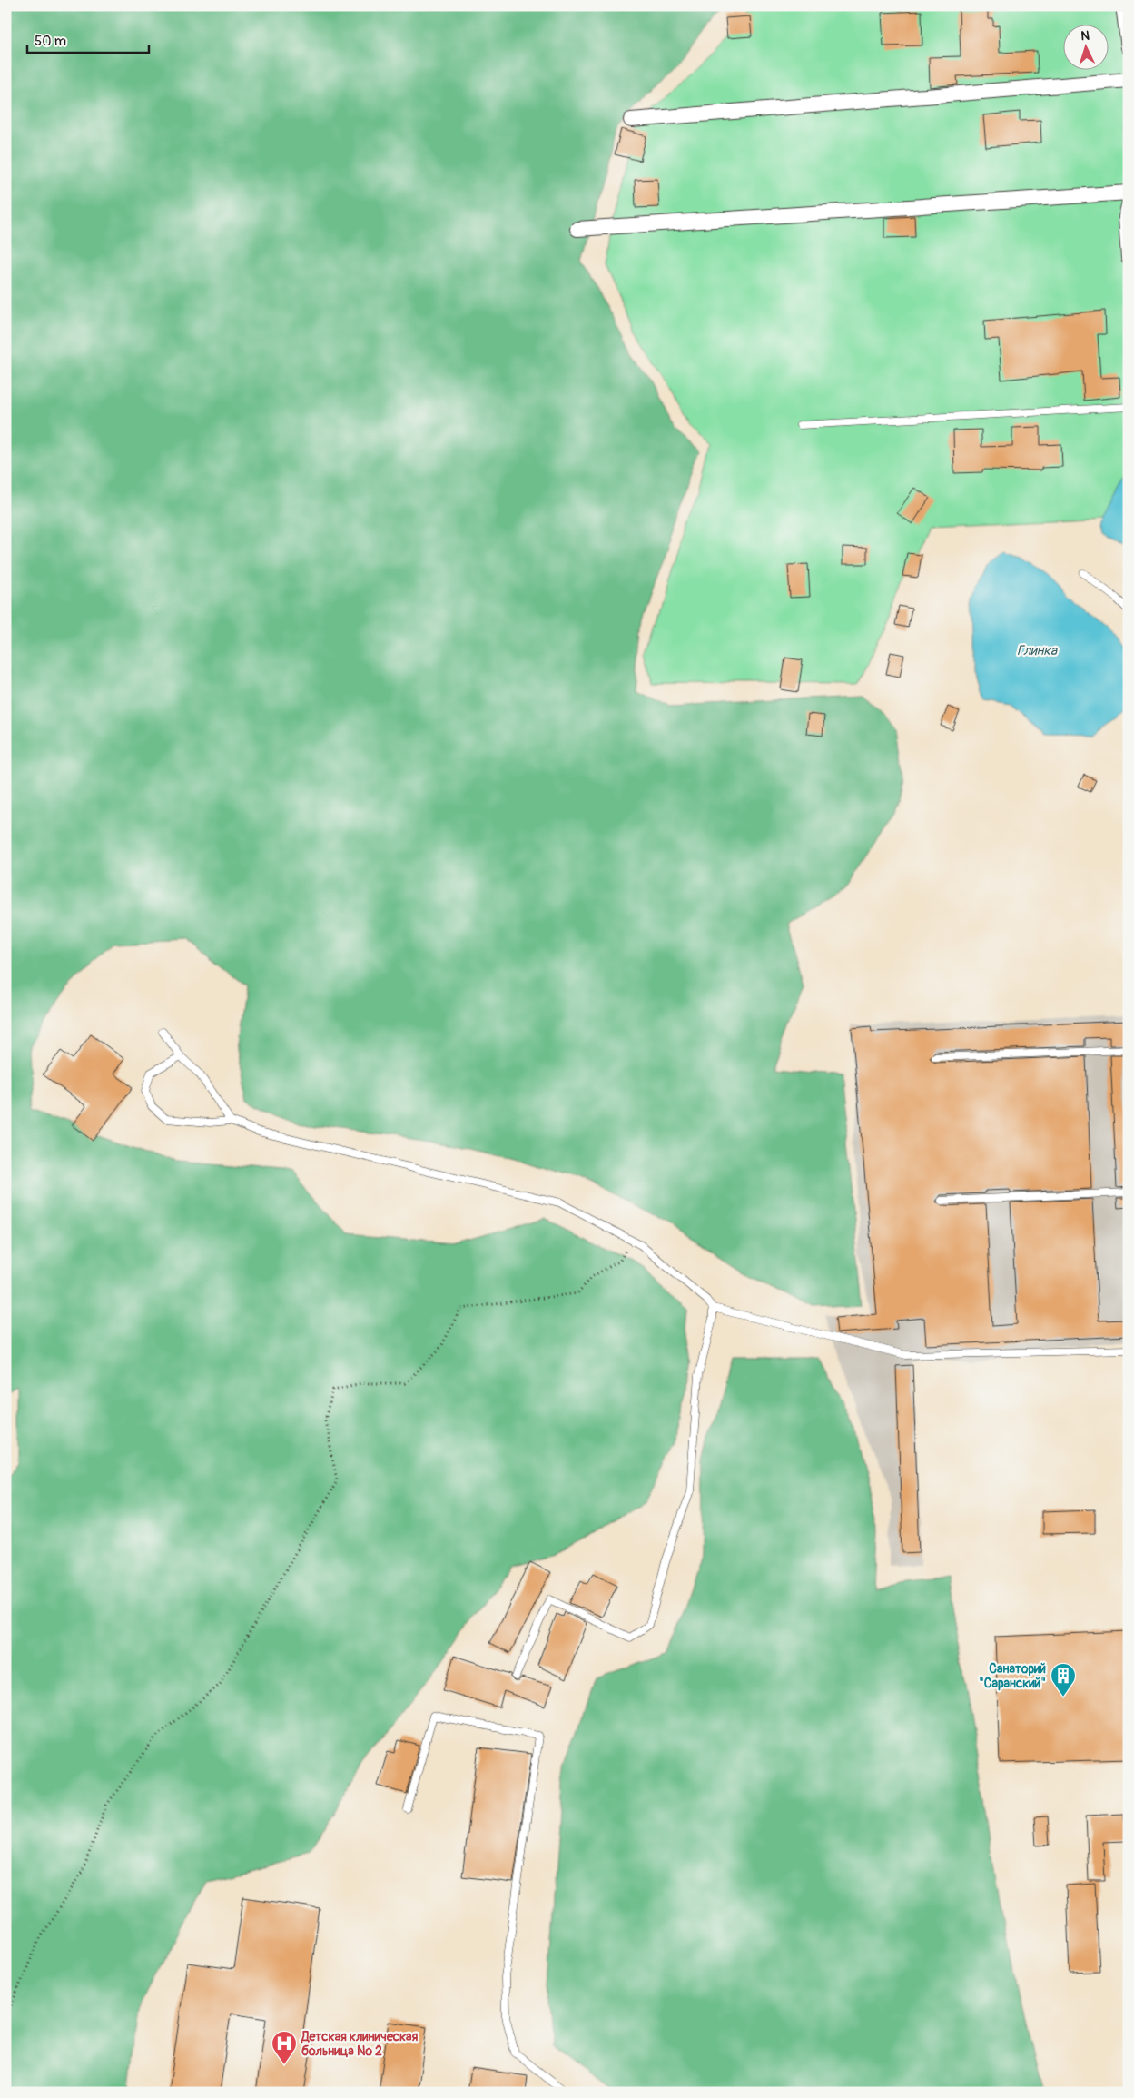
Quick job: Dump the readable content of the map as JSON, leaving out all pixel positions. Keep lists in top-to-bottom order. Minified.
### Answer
{"water":["Глинка"],"places":{"building":["Санаторий \"Саранский\""],"hospital":["Детская клиническая больница № 2"]},"scale_bar":"50 m","north":"top"}
